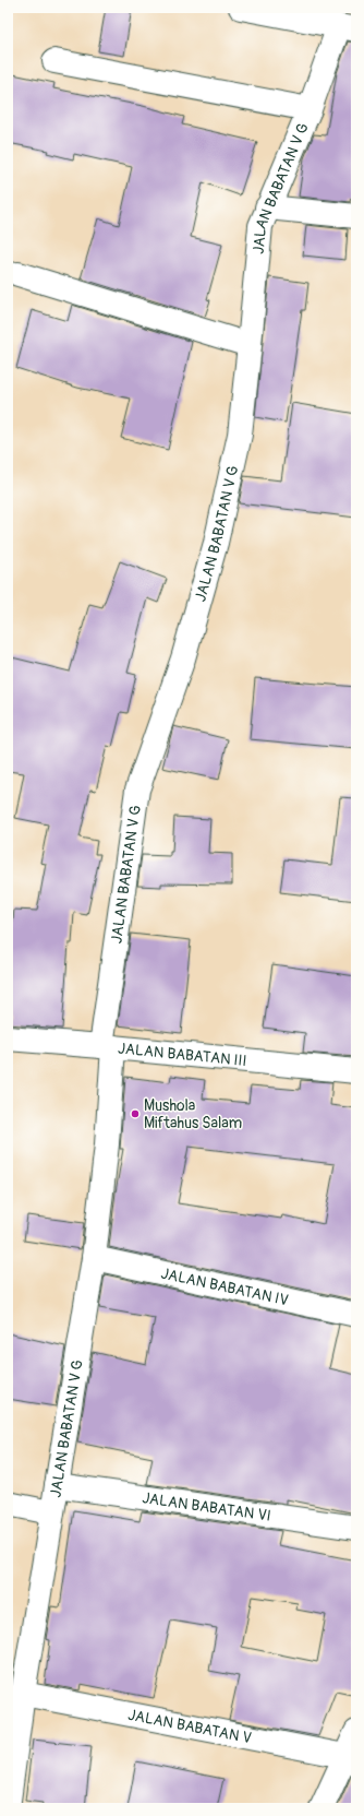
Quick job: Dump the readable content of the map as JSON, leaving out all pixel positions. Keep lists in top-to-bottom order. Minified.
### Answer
{"streets":{"street":["JALAN BABATAN V G","JALAN BABATAN III","JALAN BABATAN IV","JALAN BABATAN VI","JALAN BABATAN V"]},"crossings":[["JALAN BABATAN V G","JALAN BABATAN III"],["JALAN BABATAN V G","JALAN BABATAN IV"],["JALAN BABATAN V G","JALAN BABATAN VI"],["JALAN BABATAN V G","JALAN BABATAN V"]],"places":["Mushola Miftahus Salam"]}
